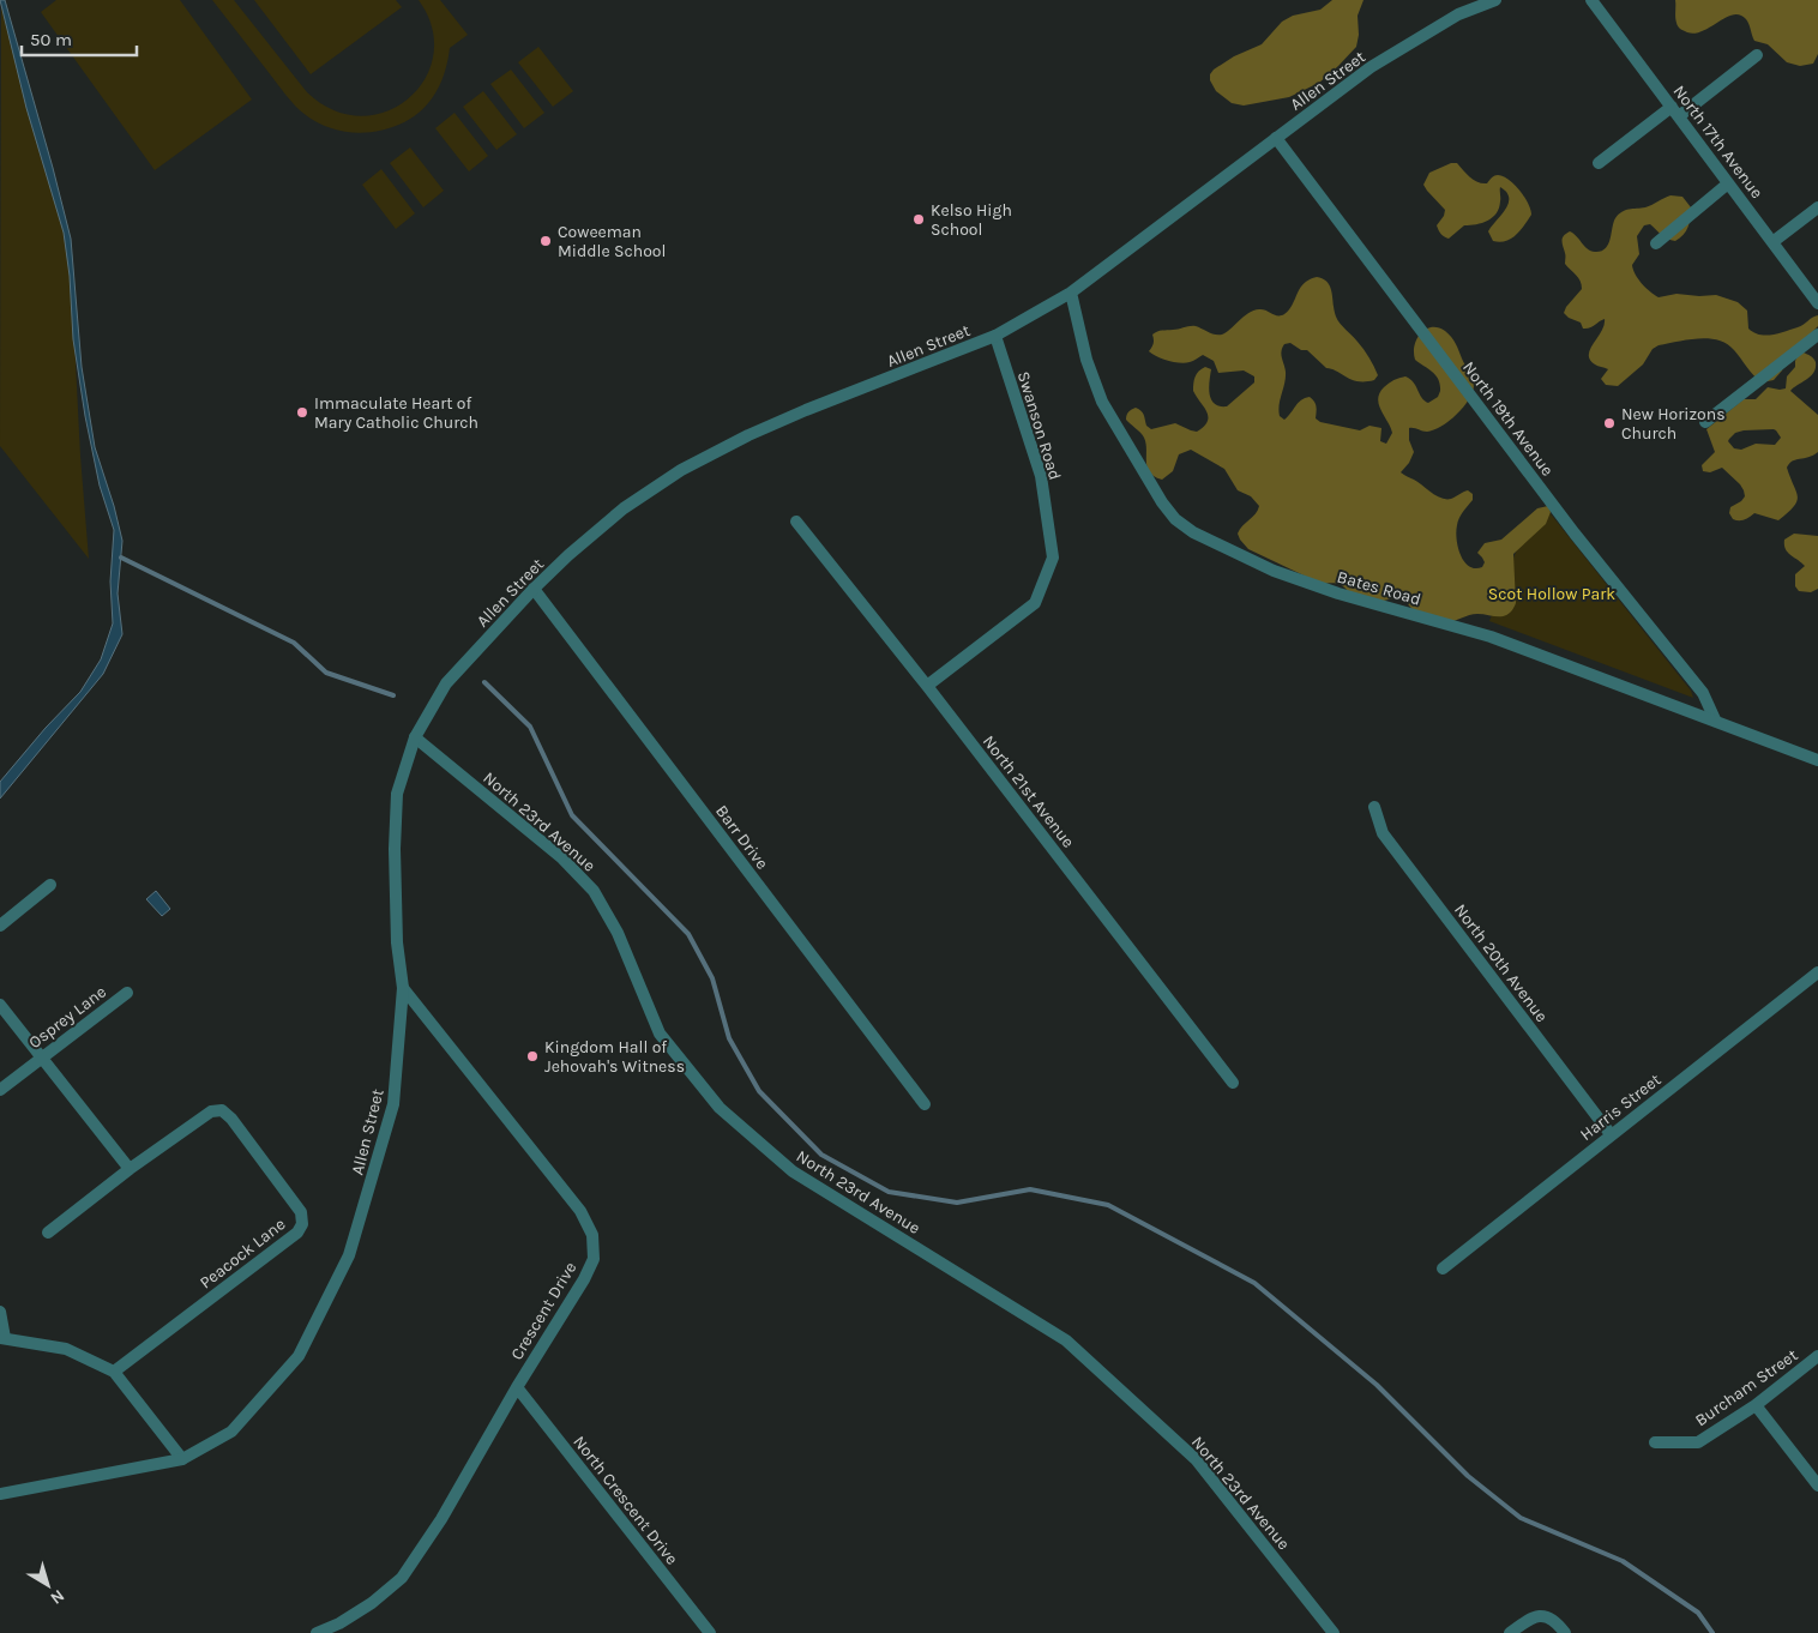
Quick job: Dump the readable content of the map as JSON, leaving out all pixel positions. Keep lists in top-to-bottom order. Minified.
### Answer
{"streets":{"street":["Allen Street","North 17th Avenue","North 19th Avenue","Swanson Road","Bates Road","North 21st Avenue","North 23rd Avenue","Barr Drive","North 20th Avenue","Osprey Lane","Harris Street","Peacock Lane","Crescent Drive","Burcham Street","North Crescent Drive"]},"crossings":[["Allen Street","North 19th Avenue"],["Allen Street","Swanson Road"],["Allen Street","Bates Road"],["Allen Street","North 23rd Avenue"],["Allen Street","Barr Drive"],["Allen Street","Crescent Drive"],["North 19th Avenue","Bates Road"],["Swanson Road","North 21st Avenue"],["North 20th Avenue","Harris Street"],["Crescent Drive","North Crescent Drive"]],"parks":["Scot Hollow Park"],"places":["Kelso High School","Coweeman Middle School","Immaculate Heart of Mary Catholic Church","New Horizons Church","Kingdom Hall of Jehovah's Witness"],"scale_bar":"50 m","north":"bottom right"}
